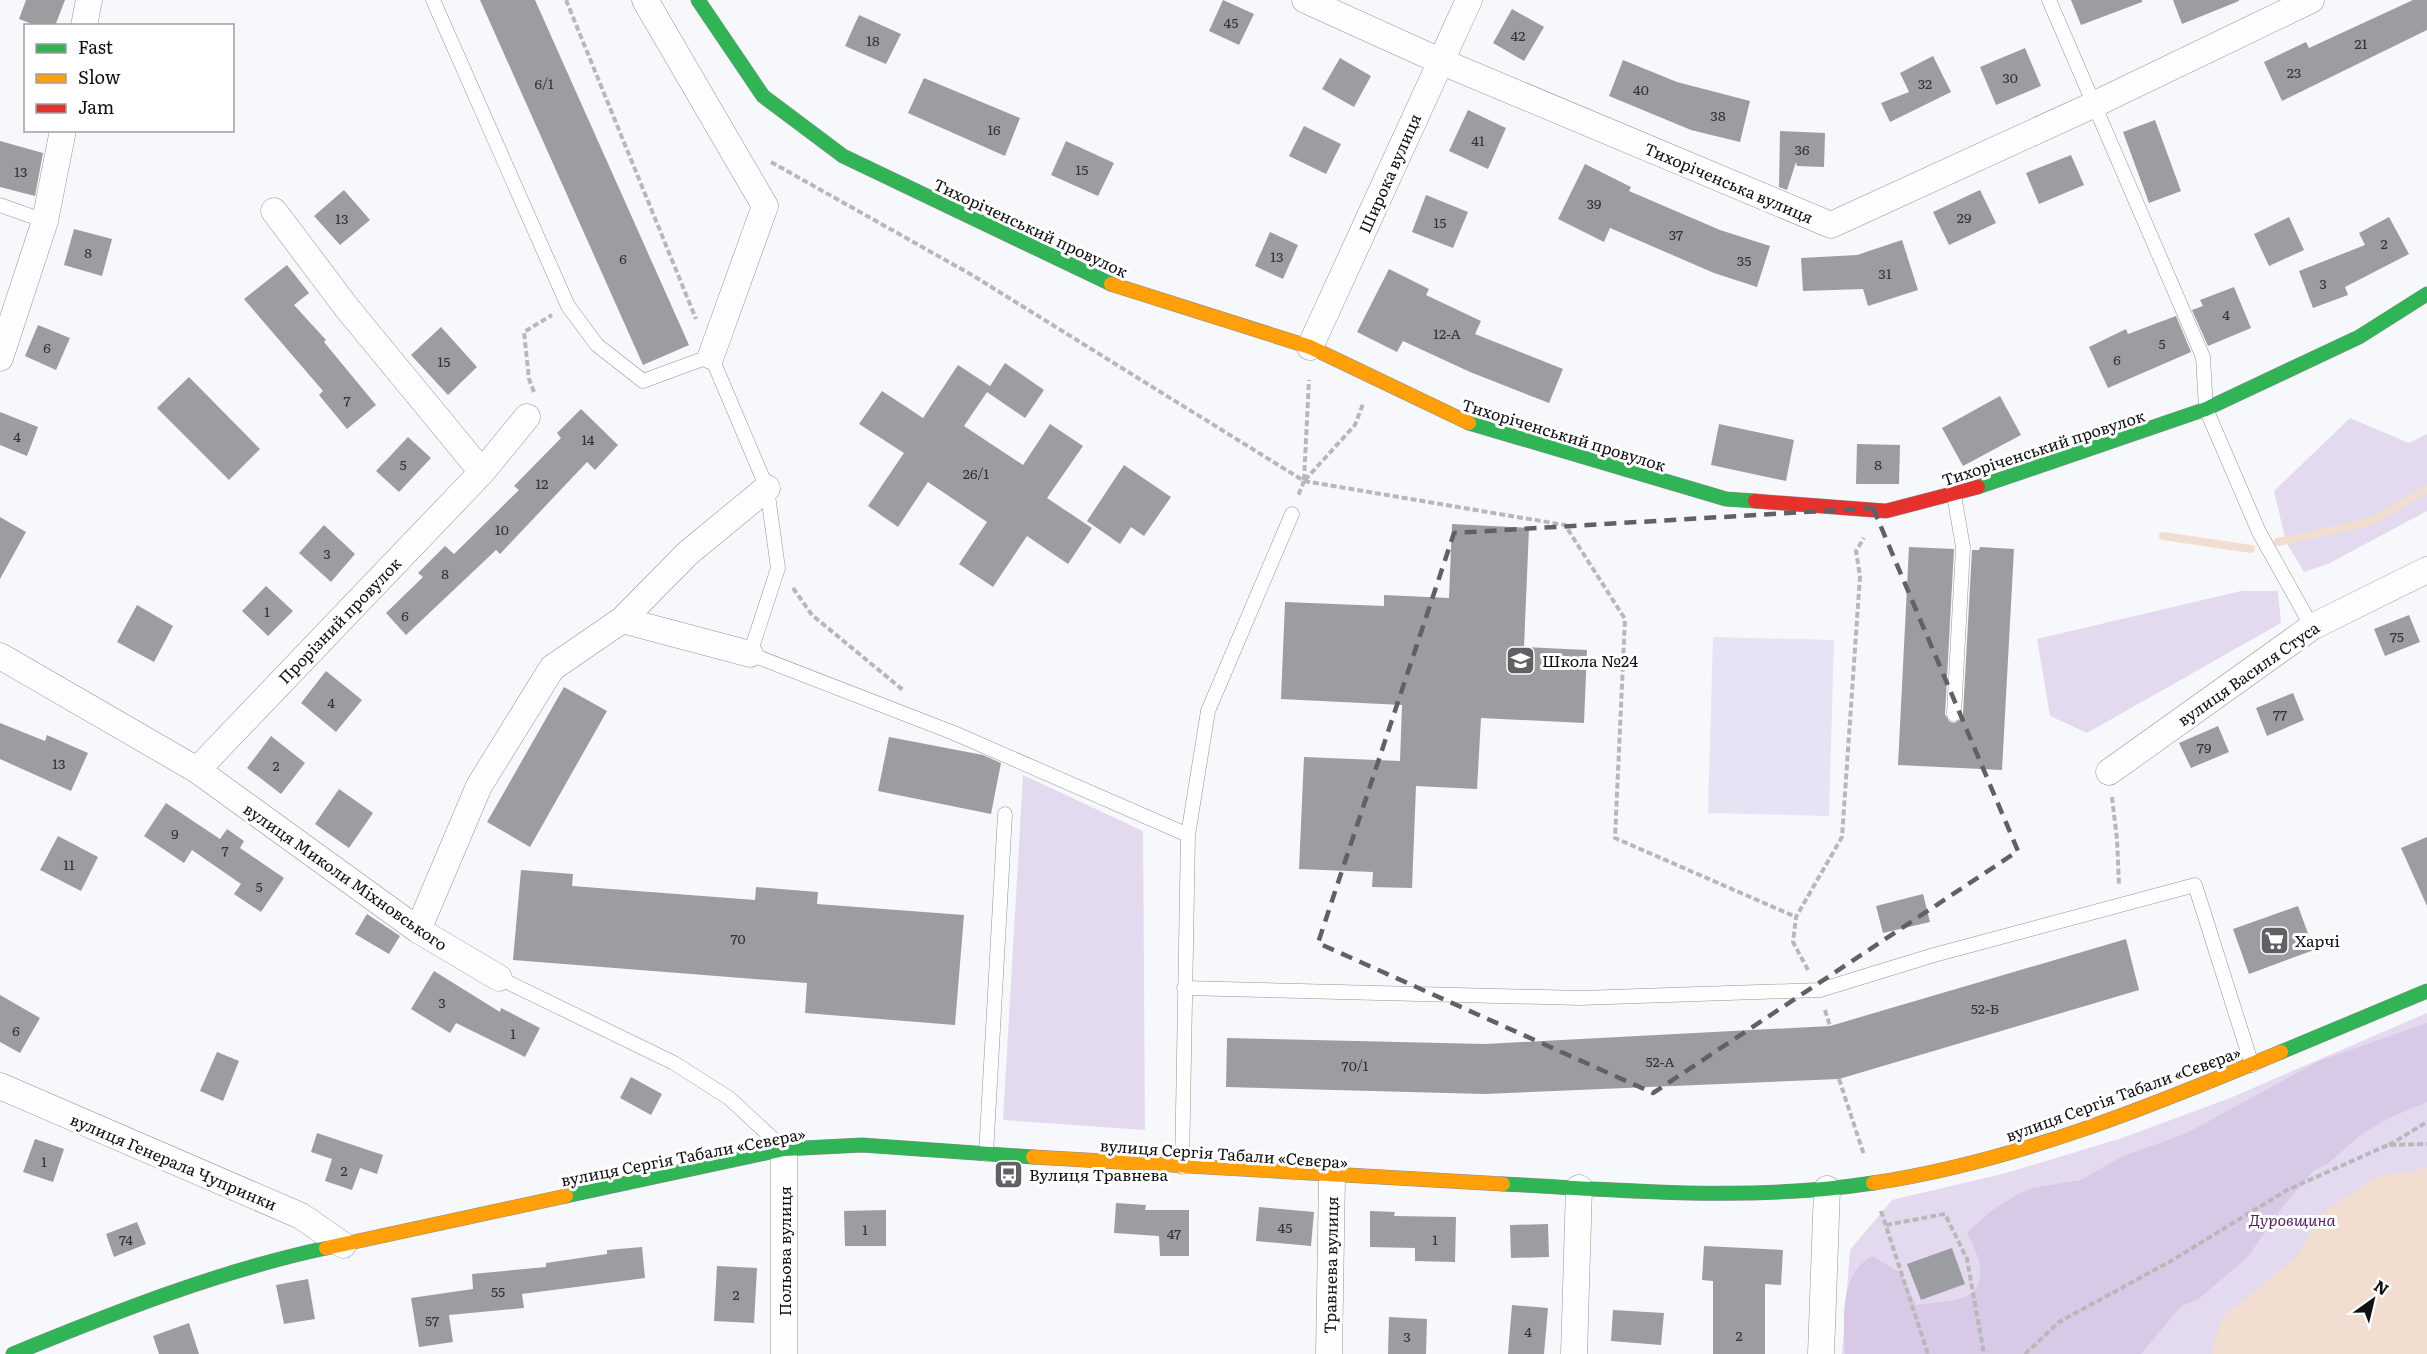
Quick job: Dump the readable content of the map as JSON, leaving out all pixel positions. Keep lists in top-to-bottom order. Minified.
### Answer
{"streets":{"main road":["Тихоріченський провулок","вулиця Сергія Табали «Сєвєра»"],"street":["Широка вулиця","Тихоріченська вулиця","Прорізний провулок","вулиця Василя Стуса","вулиця Миколи Міхновського","вулиця Генерала Чупринки","Польова вулиця","Травнева вулиця"]},"crossings":[["Широка вулиця","Тихоріченська вулиця"],["Широка вулиця","Тихоріченський провулок"],["Прорізний провулок","вулиця Миколи Міхновського"],["вулиця Миколи Міхновського","вулиця Сергія Табали «Сєвєра»"],["вулиця Миколи Міхновського","Польова вулиця"],["вулиця Сергія Табали «Сєвєра»","вулиця Генерала Чупринки"],["вулиця Сергія Табали «Сєвєра»","Польова вулиця"],["вулиця Сергія Табали «Сєвєра»","Травнева вулиця"]],"parks":["Дуровщина"],"places":{"school or university":["Школа №24"],"supermarket":["Харчі"],"bus stop":["Вулиця Травнева"]},"house_numbers":["45","42","18","21","23","30","6/1","32","40","38","16","41","36","15","13","39","29","13","15","37","2","8","13","6","35","31","3","4","12-А","5","6","6","15","7","4","14","5","8","26/1","12","10","3","8","1","6","75","4","77","79","13","2","9","7","11","5","70","3","52-Б","6","1","52-А","70/1","1","2","45","1","47","74","1","55","2","57","4","2","3"],"legend":["Fast","Slow","Jam"],"north":"top right"}
